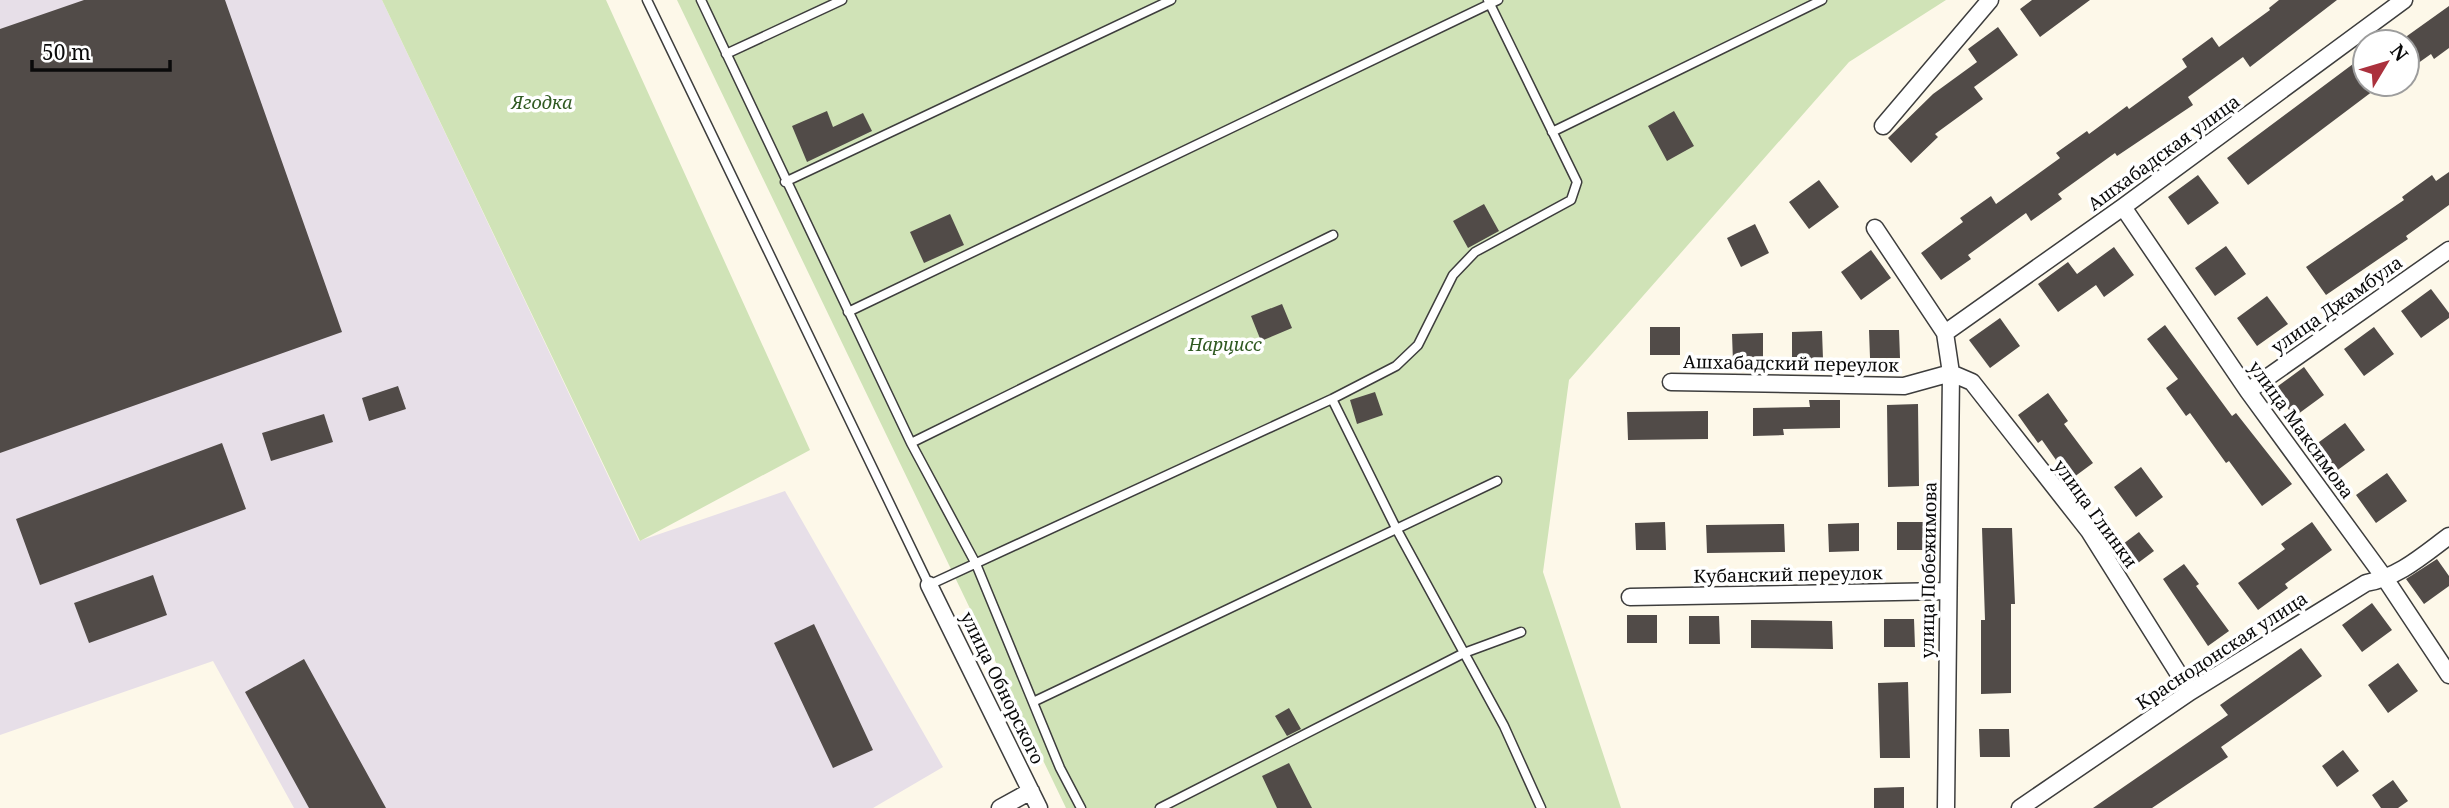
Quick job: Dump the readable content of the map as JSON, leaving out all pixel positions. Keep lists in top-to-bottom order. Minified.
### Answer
{"streets":{"street":["Ашхабадская улица","улица Джамбула","Ашхабадский переулок","улица Максимова","улица Глинки","улица Побежимова","Кубанский переулок","Краснодонская улица","улица Обнорского"]},"crossings":[["Ашхабадская улица","улица Максимова"],["Ашхабадская улица","улица Побежимова"],["улица Джамбула","улица Максимова"],["Ашхабадский переулок","улица Глинки"],["Ашхабадский переулок","улица Побежимова"],["улица Максимова","Краснодонская улица"],["улица Глинки","улица Побежимова"],["улица Глинки","Краснодонская улица"],["улица Побежимова","Кубанский переулок"]],"parks":["Ягодка","Нарцисс"],"scale_bar":"50 m","north":"top right"}
